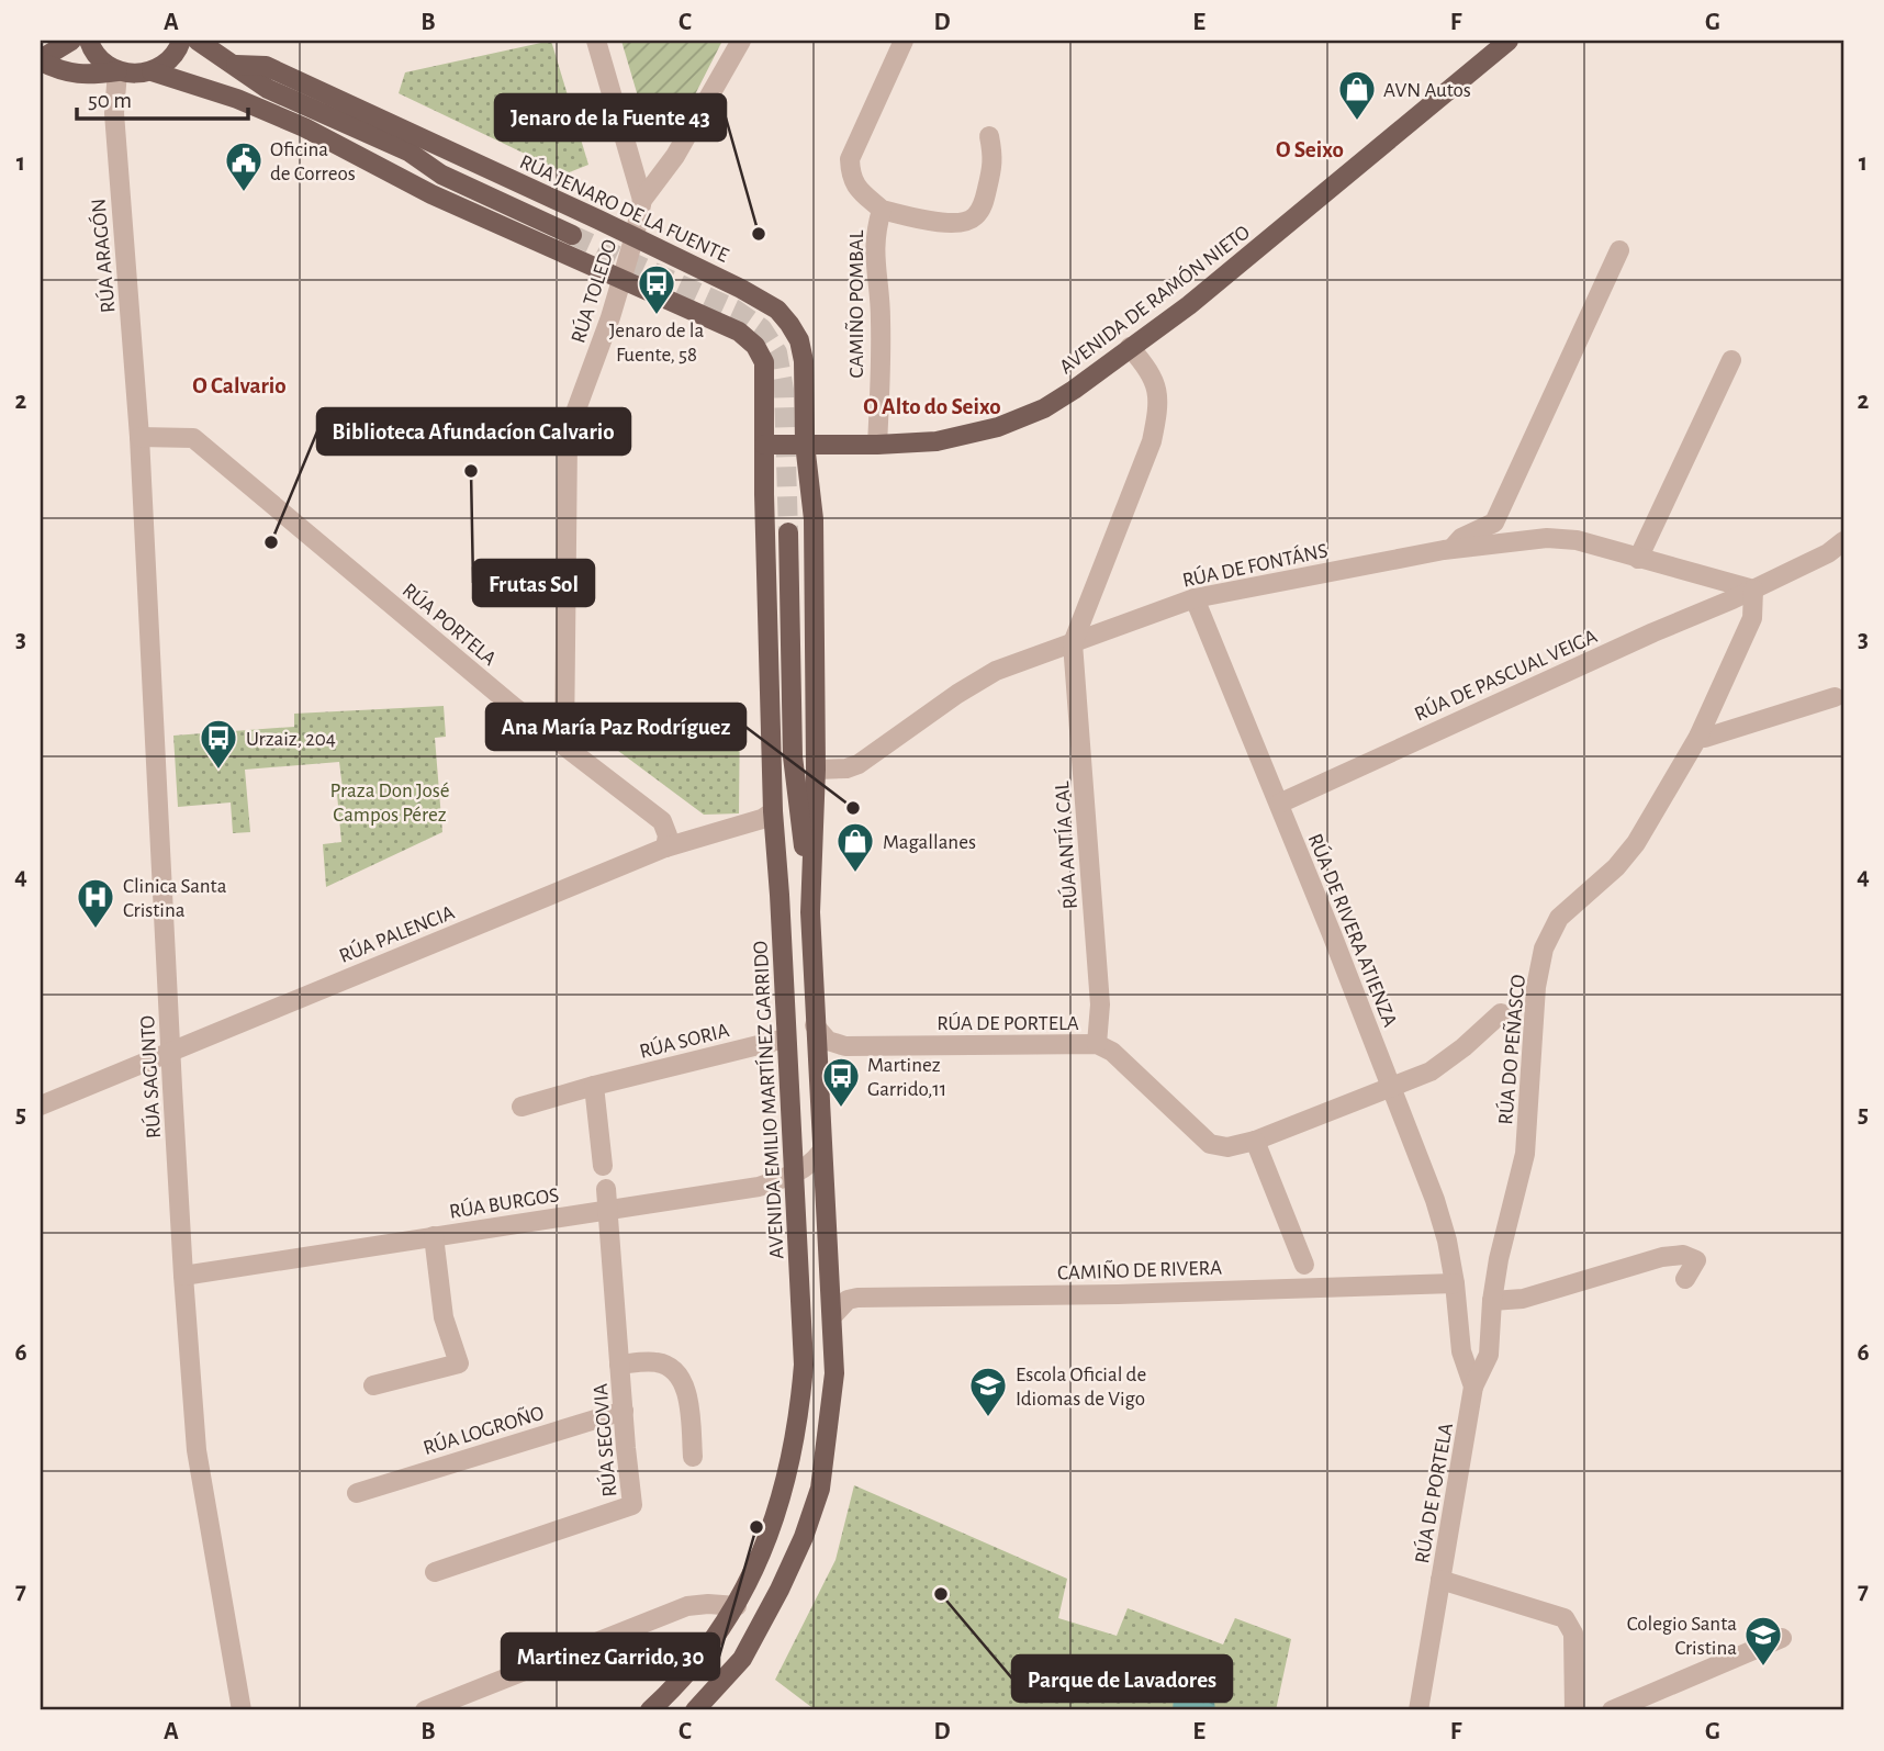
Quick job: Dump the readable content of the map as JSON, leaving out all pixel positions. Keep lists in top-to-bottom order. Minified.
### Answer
{"streets":{"main road":["RÚA JENARO DE LA FUENTE","AVENIDA DE RAMÓN NIETO","AVENIDA EMILIO MARTÍNEZ GARRIDO"],"street":["RÚA ARAGÓN","RÚA TOLEDO","CAMIÑO POMBAL","RÚA DE FONTÁNS","RÚA PORTELA","RÚA DE PASCUAL VEIGA","RÚA ANTÍA CAL","RÚA DE RIVERA ATIENZA","RÚA PALENCIA","RÚA DE PORTELA","RÚA SORIA","RÚA DO PEÑASCO","RÚA SAGUNTO","RÚA BURGOS","CAMIÑO DE RIVERA","RÚA LOGROÑO","RÚA SEGOVIA"]},"crossings":[["RÚA JENARO DE LA FUENTE","RÚA TOLEDO"],["RÚA JENARO DE LA FUENTE","AVENIDA DE RAMÓN NIETO"],["RÚA ARAGÓN","RÚA PORTELA"],["RÚA ARAGÓN","RÚA SAGUNTO"],["RÚA TOLEDO","RÚA PORTELA"],["AVENIDA DE RAMÓN NIETO","CAMIÑO POMBAL"],["AVENIDA DE RAMÓN NIETO","AVENIDA EMILIO MARTÍNEZ GARRIDO"],["RÚA DE FONTÁNS","RÚA DE PASCUAL VEIGA"],["RÚA DE FONTÁNS","RÚA ANTÍA CAL"],["RÚA DE FONTÁNS","RÚA DE RIVERA ATIENZA"],["RÚA DE FONTÁNS","RÚA DO PEÑASCO"],["RÚA PORTELA","RÚA PALENCIA"],["RÚA PORTELA","RÚA SAGUNTO"],["RÚA DE PASCUAL VEIGA","RÚA DE RIVERA ATIENZA"],["RÚA DE PASCUAL VEIGA","RÚA DO PEÑASCO"],["RÚA ANTÍA CAL","RÚA DE PORTELA"],["RÚA DE RIVERA ATIENZA","RÚA DE PORTELA"],["RÚA DE RIVERA ATIENZA","CAMIÑO DE RIVERA"],["RÚA PALENCIA","RÚA SAGUNTO"],["RÚA PALENCIA","AVENIDA EMILIO MARTÍNEZ GARRIDO"],["RÚA DE PORTELA","RÚA DO PEÑASCO"],["RÚA DE PORTELA","CAMIÑO DE RIVERA"],["RÚA SORIA","AVENIDA EMILIO MARTÍNEZ GARRIDO"],["RÚA SAGUNTO","RÚA BURGOS"],["AVENIDA EMILIO MARTÍNEZ GARRIDO","RÚA BURGOS"],["RÚA BURGOS","RÚA SEGOVIA"],["RÚA LOGROÑO","RÚA SEGOVIA"]],"districts":["O Seixo","O Calvario","O Alto do Seixo"],"parks":["Praza Don José Campos Pérez"],"places":{"shop":["AVN Autos","Magallanes"],"public building":["Oficina de Correos"],"other":["Jenaro de la Fuente 43","Frutas Sol","Biblioteca Afundacíon Calvario","Ana María Paz Rodríguez","Martinez Garrido, 30","Parque de Lavadores"],"bus stop":["Jenaro de la Fuente, 58","Urzaiz, 204","Martinez Garrido,11"],"hospital":["Clinica Santa Cristina"],"school or university":["Escola Oficial de Idiomas de Vigo","Colegio Santa Cristina"]},"scale_bar":"50 m","grid":{"columns":["A","B","C","D","E","F","G"],"rows":["1","2","3","4","5","6","7"]}}
